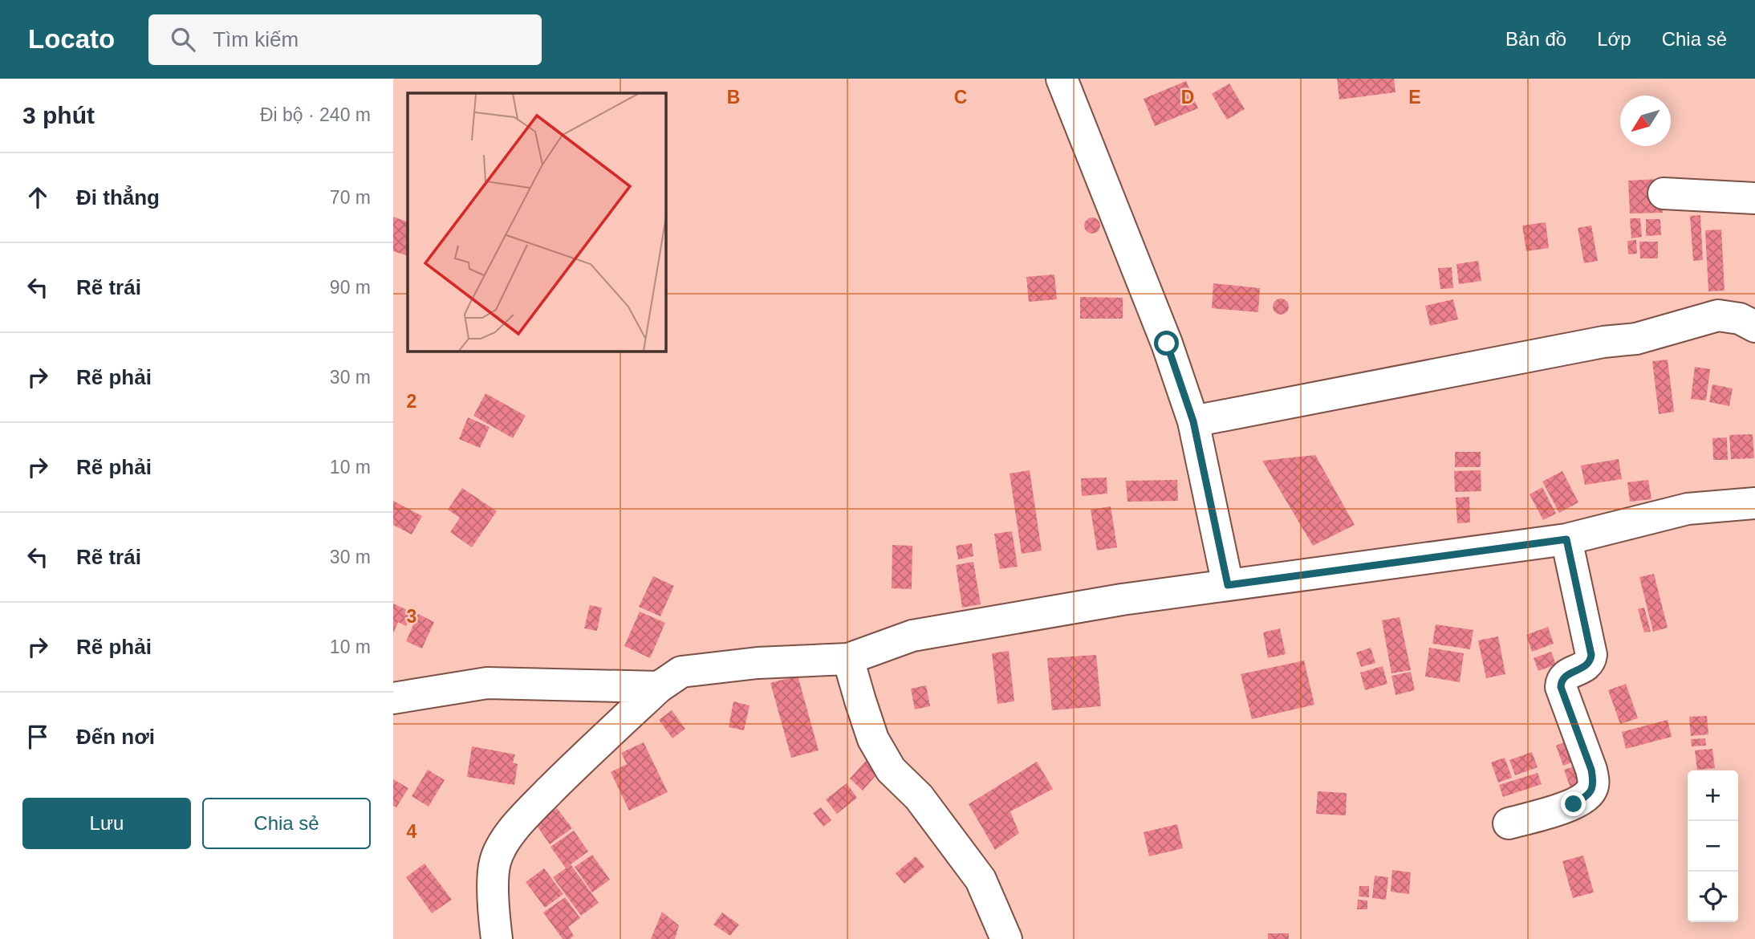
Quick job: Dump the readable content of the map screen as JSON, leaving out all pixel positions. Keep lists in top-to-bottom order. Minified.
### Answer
{"north":"bottom left","page":{"header":"Locato","search":"Tìm kiếm","nav":["Bản đồ","Lớp","Chia sẻ"],"heading":["3 phút","Đi bộ · 240 m"],"list":[["Đi thẳng","70 m"],["Rẽ trái","90 m"],["Rẽ phải","30 m"],["Rẽ phải","10 m"],["Rẽ trái","30 m"],["Rẽ phải","10 m"],"Đến nơi"],"map_buttons":["+","−"],"buttons":["Lưu","Chia sẻ"]},"grid":{"columns":["B","C","D","E"],"rows":["2","3","4"]}}
